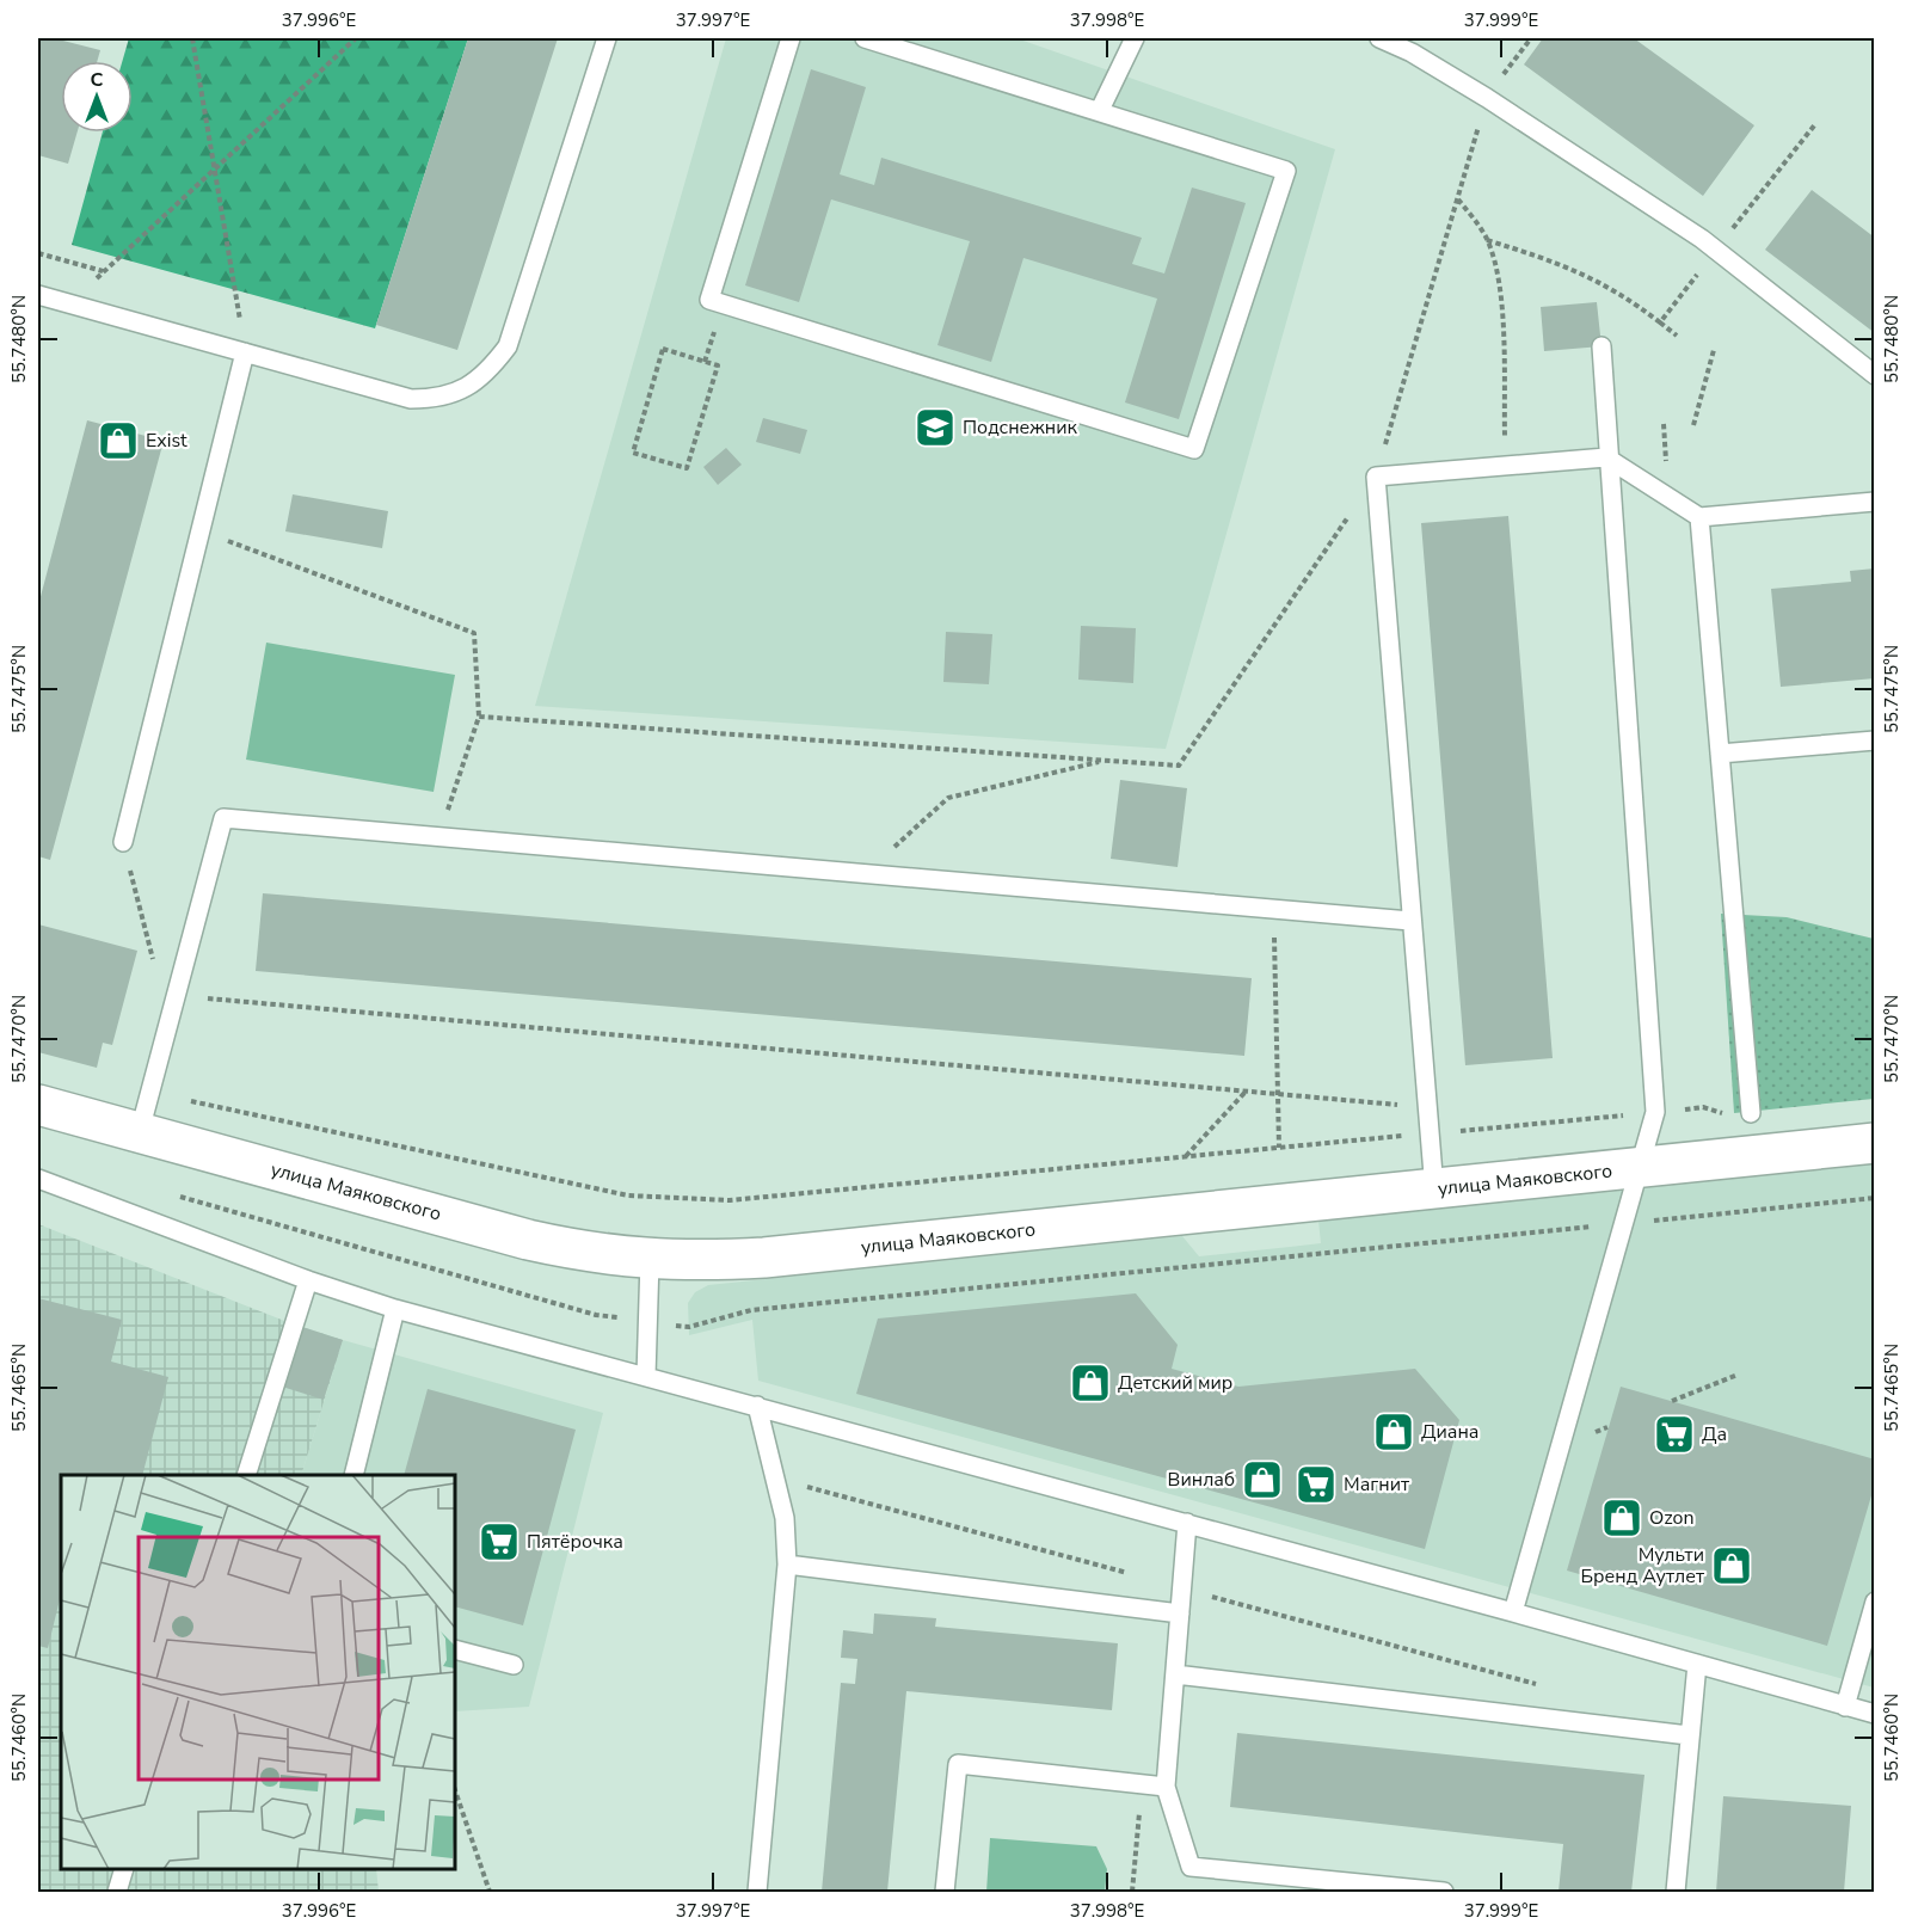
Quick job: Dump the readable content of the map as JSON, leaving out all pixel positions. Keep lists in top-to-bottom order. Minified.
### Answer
{"streets":{"street":["улица Маяковского"]},"places":{"school or university":["Подснежник"],"shop":["Exist","Детский мир","Диана","Винлаб","Ozon","Мульти Бренд Аутлет"],"supermarket":["Да","Магнит","Пятёрочка"]},"north":"top","coordinates":["37.996°E","37.997°E","37.998°E","37.999°E","55.7480°N","55.7475°N","55.7470°N","55.7465°N","55.7460°N"]}
